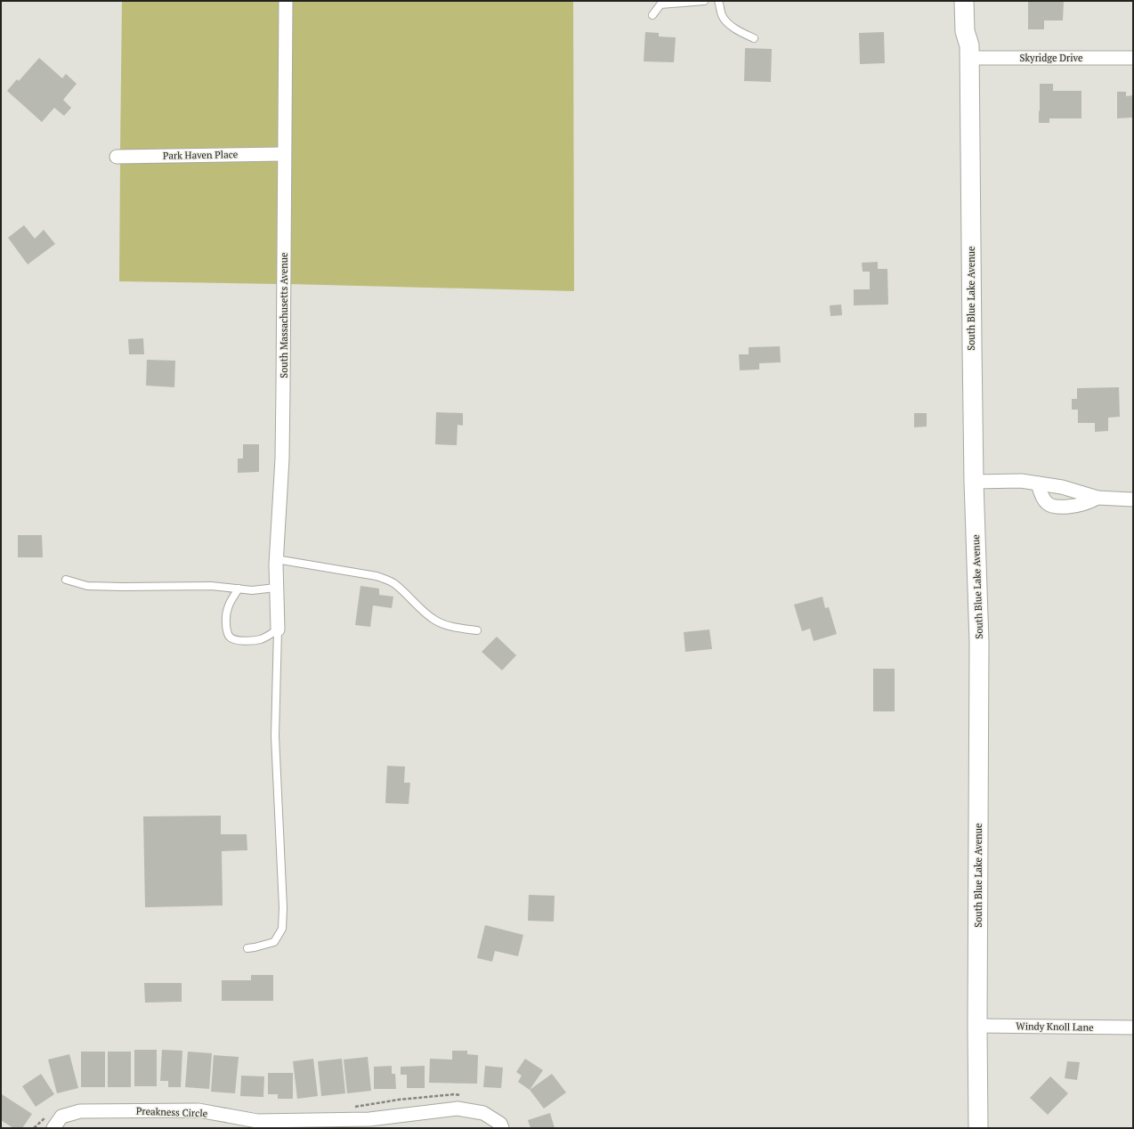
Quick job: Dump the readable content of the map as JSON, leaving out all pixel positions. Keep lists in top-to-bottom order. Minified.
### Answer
{"streets":{"main road":["South Blue Lake Avenue"],"street":["Skyridge Drive","Park Haven Place","South Massachusetts Avenue","Windy Knoll Lane","Preakness Circle"]},"crossings":[["Skyridge Drive","South Blue Lake Avenue"],["Park Haven Place","South Massachusetts Avenue"],["South Blue Lake Avenue","Windy Knoll Lane"]]}
